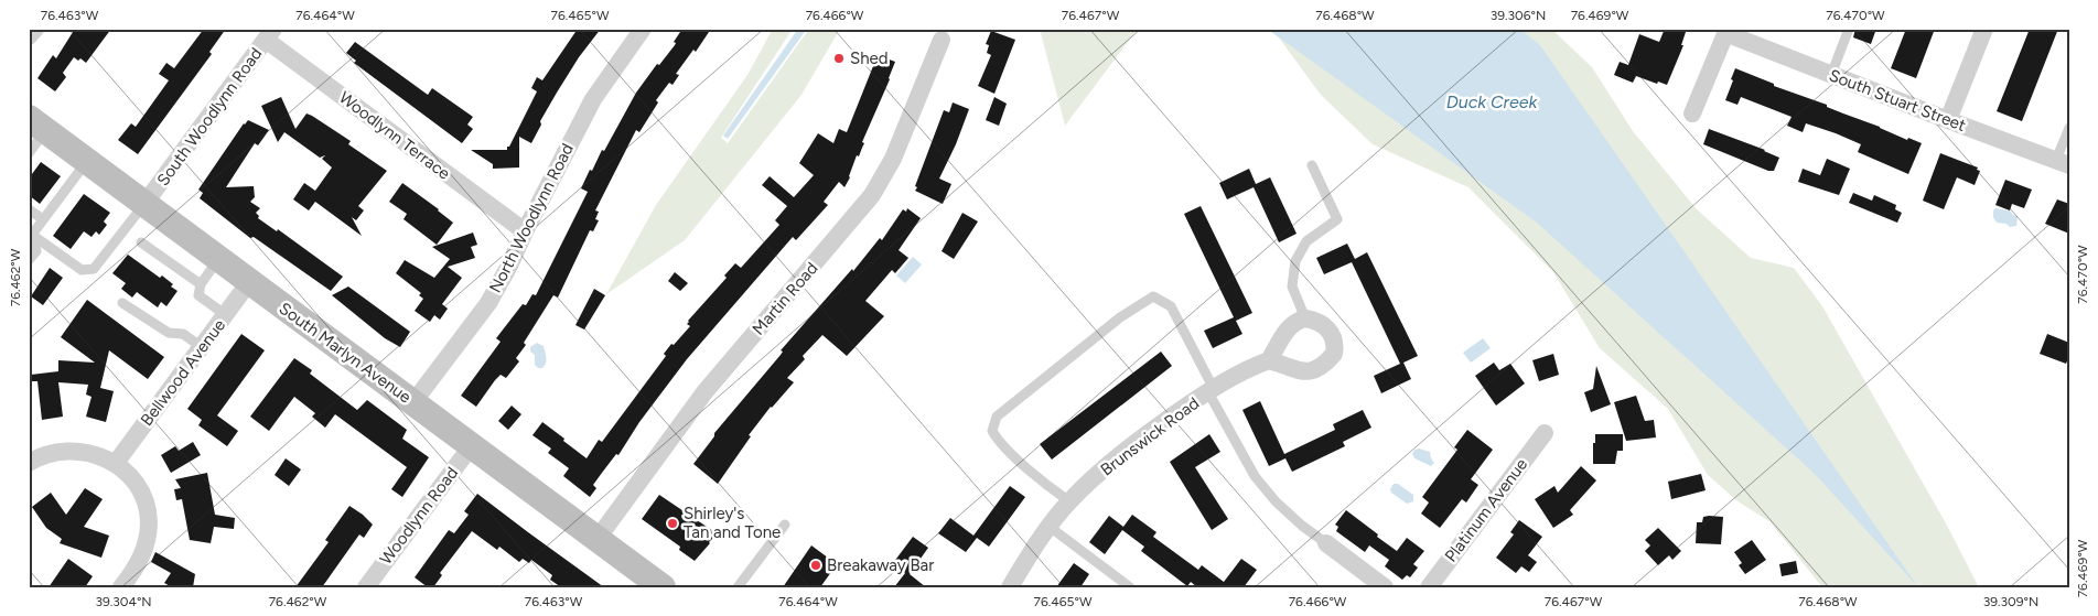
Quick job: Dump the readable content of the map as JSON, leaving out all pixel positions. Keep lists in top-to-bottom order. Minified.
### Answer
{"streets":{"street":["South Stuart Street","South Woodlynn Road","Woodlynn Terrace","North Woodlynn Road","Martin Road","South Marlyn Avenue","Bellwood Avenue","Brunswick Road","Platinum Avenue","Woodlynn Road"]},"crossings":[["South Woodlynn Road","Woodlynn Terrace"],["South Woodlynn Road","South Marlyn Avenue"],["Woodlynn Terrace","North Woodlynn Road"],["North Woodlynn Road","South Marlyn Avenue"],["Martin Road","South Marlyn Avenue"],["South Marlyn Avenue","Bellwood Avenue"],["South Marlyn Avenue","Woodlynn Road"]],"water":["Duck Creek"],"places":["Shed","Shirley's Tan and Tone","Breakaway Bar"],"coordinates":["76.463°W","76.464°W","76.465°W","76.466°W","76.467°W","76.468°W","39.306°N","76.469°W","76.470°W","76.462°W","39.304°N","39.309°N"]}
